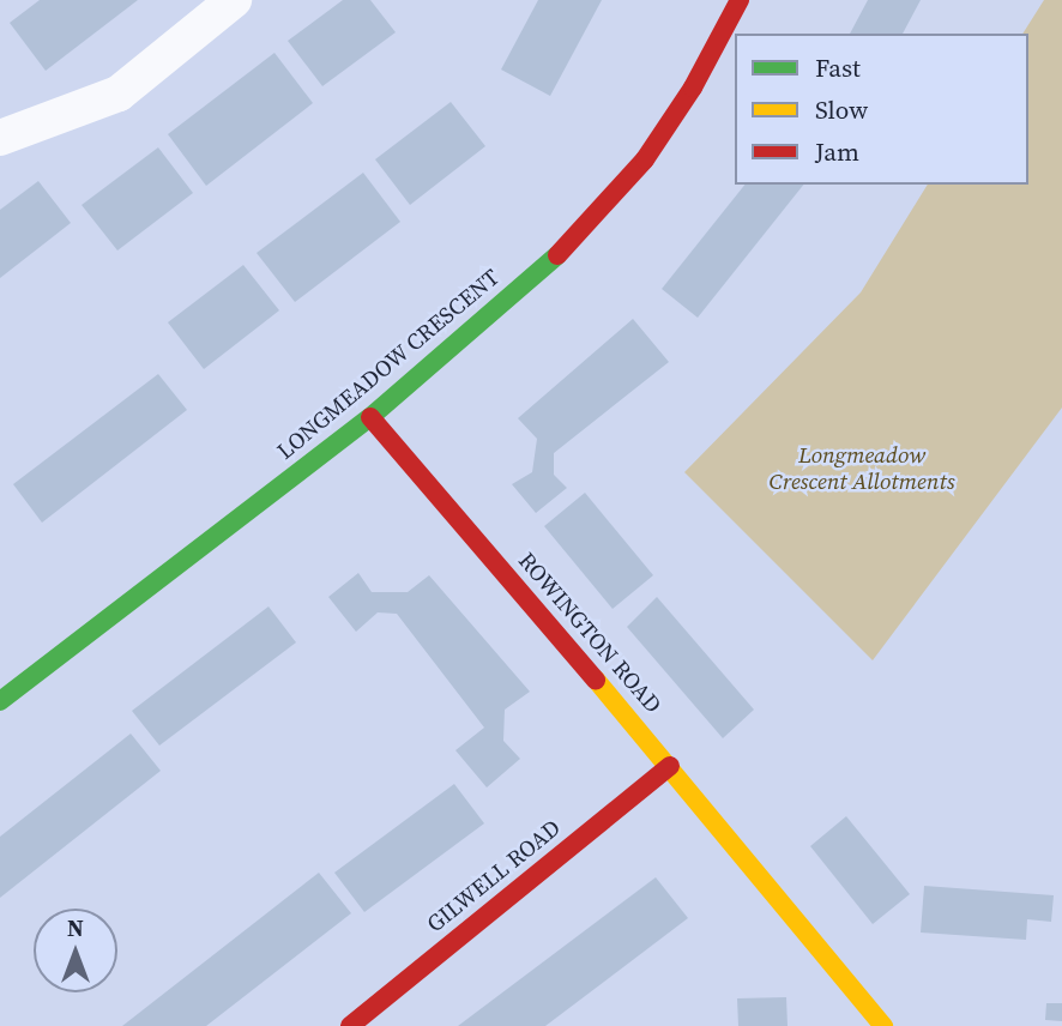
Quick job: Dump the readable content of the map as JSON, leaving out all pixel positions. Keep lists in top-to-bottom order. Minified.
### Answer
{"streets":{"street":["LONGMEADOW CRESCENT","ROWINGTON ROAD","GILWELL ROAD"]},"crossings":[["LONGMEADOW CRESCENT","ROWINGTON ROAD"],["ROWINGTON ROAD","GILWELL ROAD"]],"parks":["Longmeadow Crescent Allotments"],"legend":["Fast","Slow","Jam"],"north":"top"}
